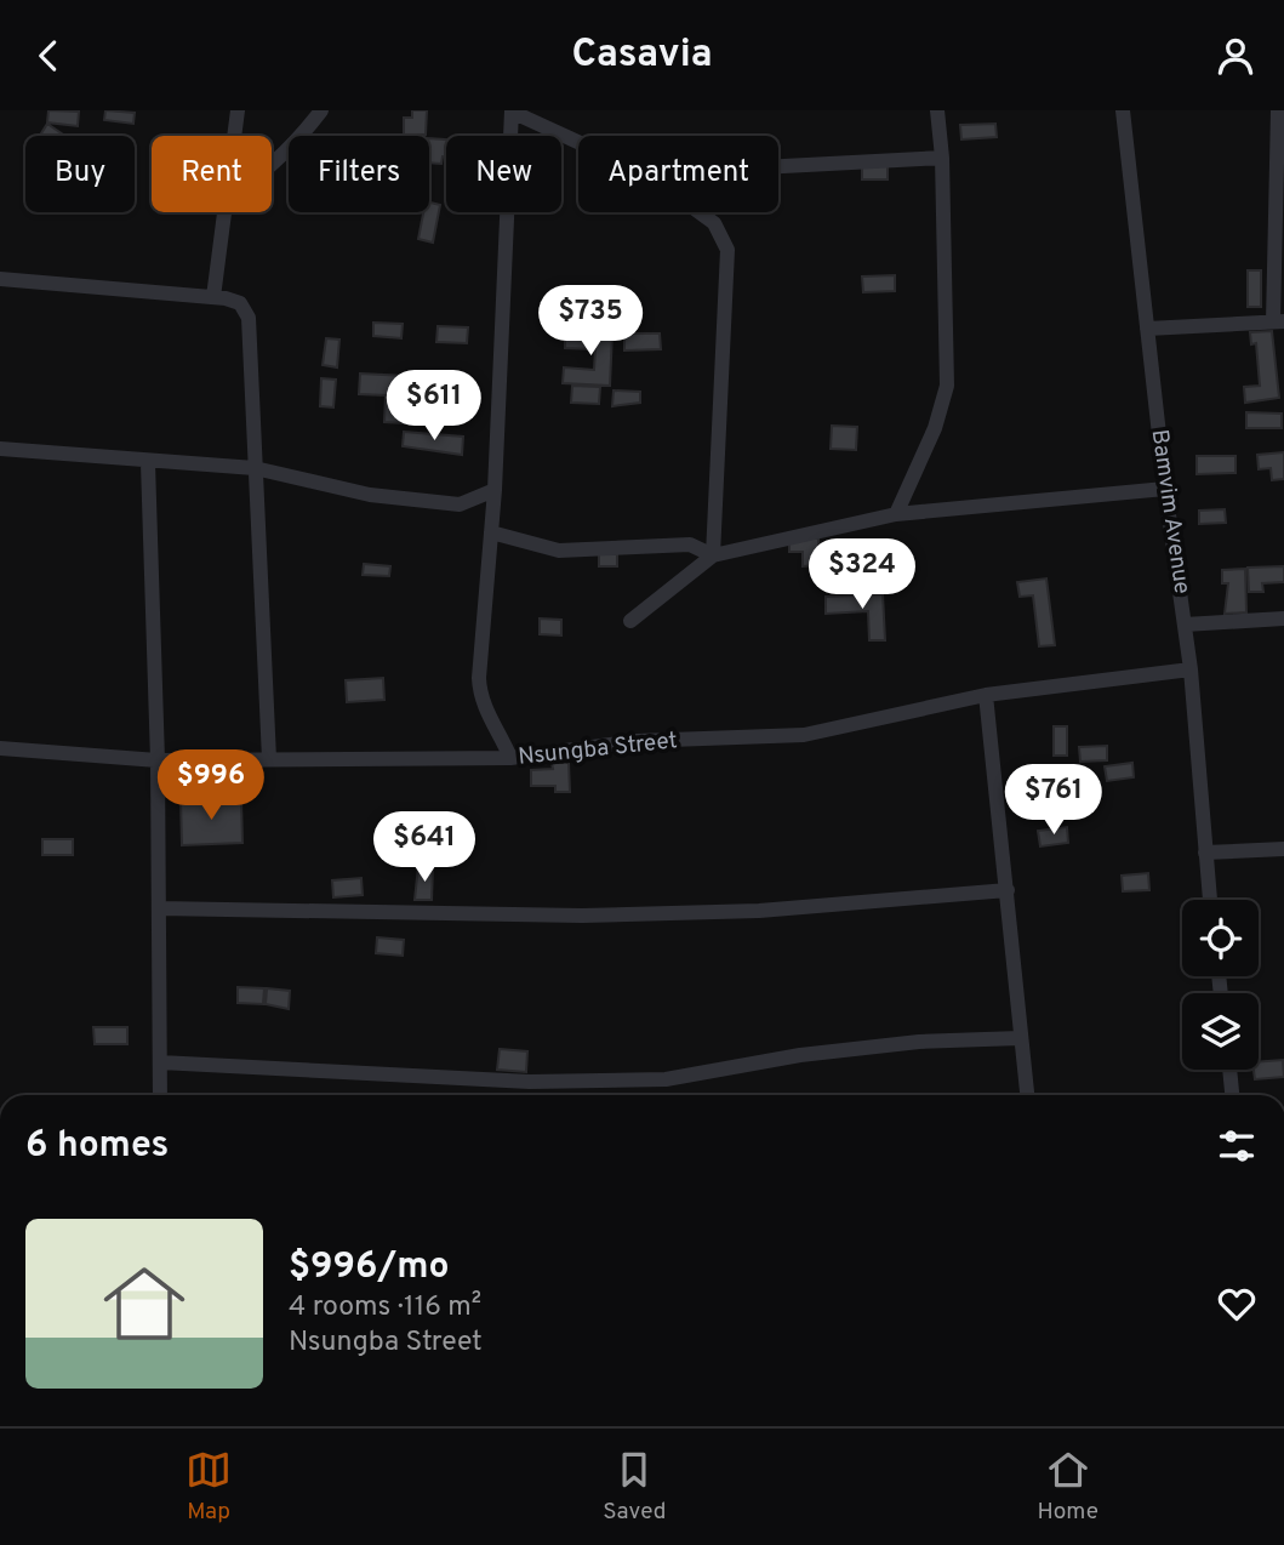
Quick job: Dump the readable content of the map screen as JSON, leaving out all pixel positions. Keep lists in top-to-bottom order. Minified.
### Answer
{"streets":{"street":["Bamvim Avenue","Nsungba Street"]},"crossings":[["Bamvim Avenue","Nsungba Street"]],"page":{"header":"Casavia","chip":["Buy","Rent","Filters","New","Apartment"],"price":["$735","$611","$324","$996","$761","$641"],"heading":"6 homes","list":[{"name":"$996/mo","note":"4 rooms · 116 m² · Nsungba Street"}],"tabs":["Map","Saved","Home"]}}
